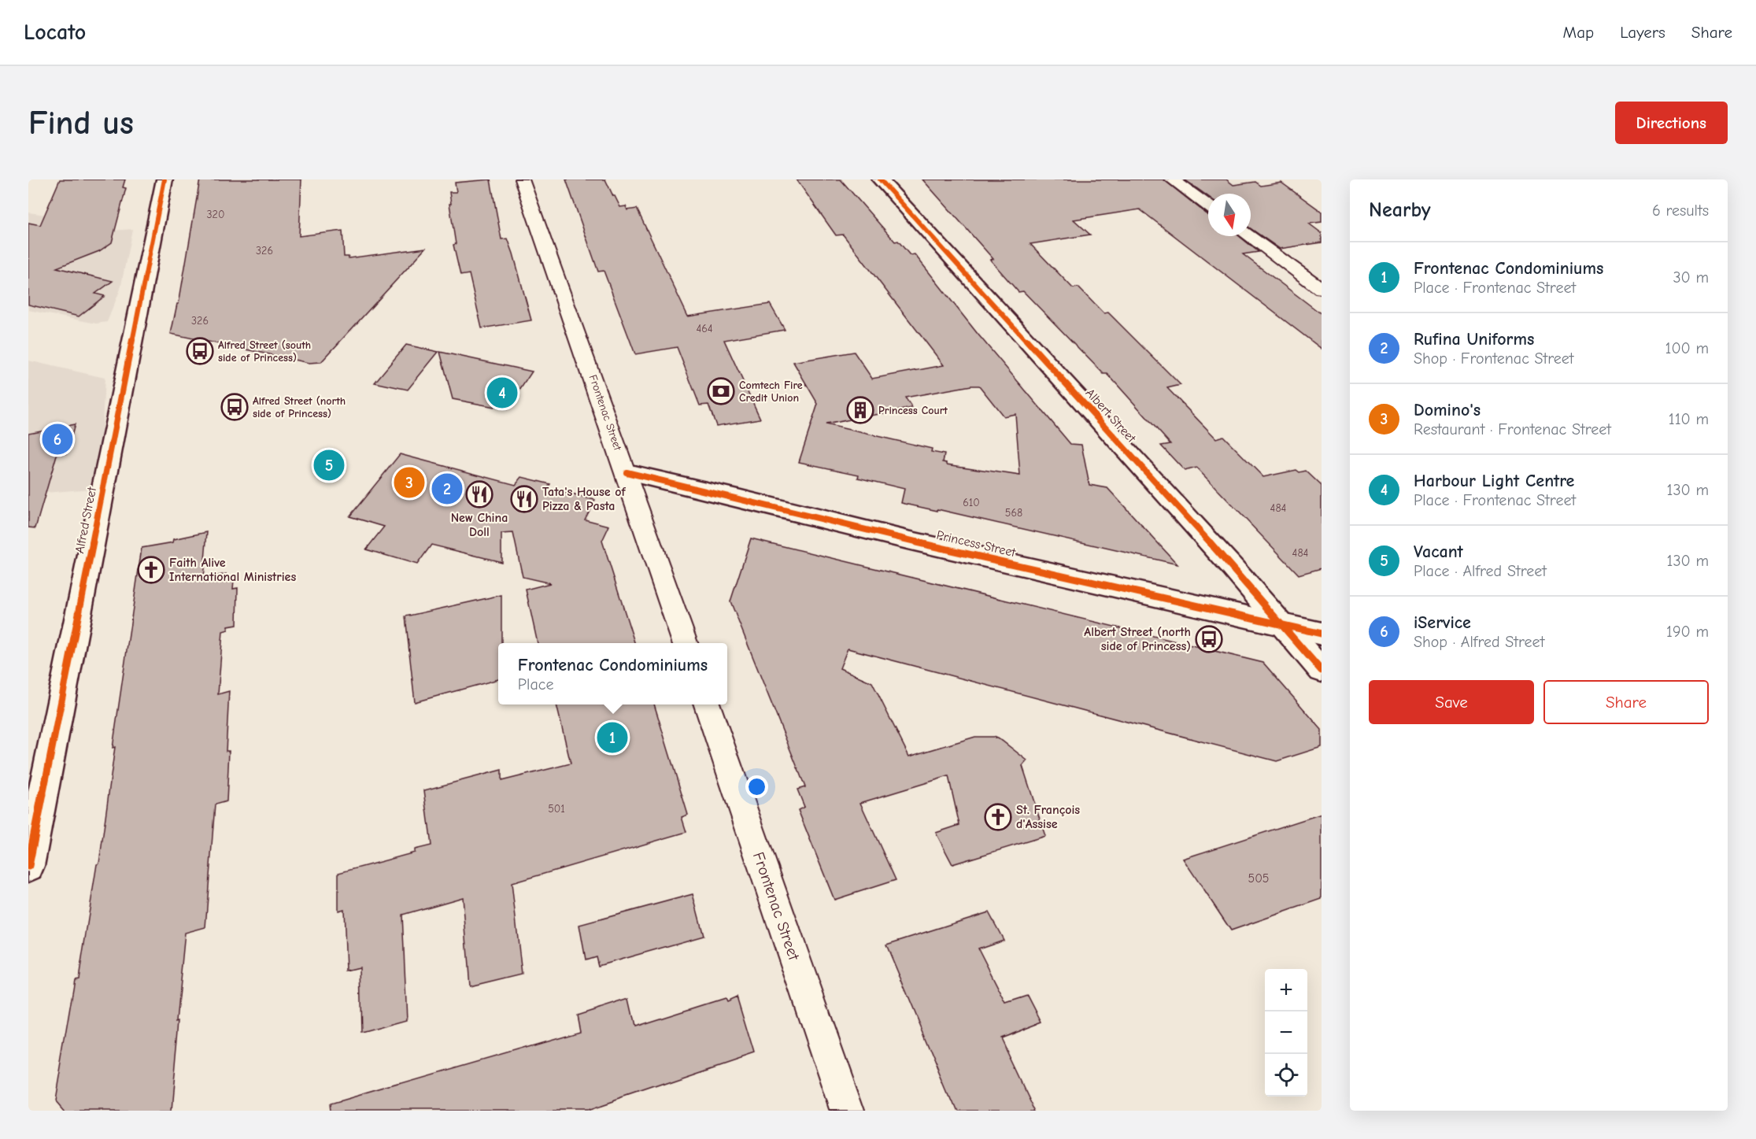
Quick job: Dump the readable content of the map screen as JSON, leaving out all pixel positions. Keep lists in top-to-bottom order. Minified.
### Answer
{"streets":{"street":["Frontenac Street","Albert Street","Alfred Street","Princess Street"]},"crossings":[["Frontenac Street","Princess Street"],["Albert Street","Princess Street"]],"places":{"bus stop":["Alfred Street (south side of Princess)","Alfred Street (north side of Princess)","Albert Street (north side of Princess)"],"bank":["Comtech Fire Credit Union"],"building":["Princess Court"],"restaurant":["New China Doll","Tata's House of Pizza & Pasta"],"church":["Faith Alive International Ministries","St. François d'Assise"]},"house_numbers":["320","326","326","464","610","484","568","484","501","505"],"north":"bottom","page":{"header":"Locato","nav":["Map","Layers","Share"],"buttons":["Directions",["Save","Share"]],"title":"Find us","heading":["Nearby","6 results"],"list":[{"mark":"1","name":"Frontenac Condominiums","note":"Place · Frontenac Street","value":"30 m"},{"mark":"2","name":"Rufina Uniforms","note":"Shop · Frontenac Street","value":"100 m"},{"mark":"3","name":"Domino's","note":"Restaurant · Frontenac Street","value":"110 m"},{"mark":"4","name":"Harbour Light Centre","note":"Place · Frontenac Street","value":"130 m"},{"mark":"5","name":"Vacant","note":"Place · Alfred Street","value":"130 m"},{"mark":"6","name":"iService","note":"Shop · Alfred Street","value":"190 m"}],"pins":["4","6","5","3","2","1"],"popup":["Frontenac Condominiums","Place"],"map_buttons":["+","−"]}}
